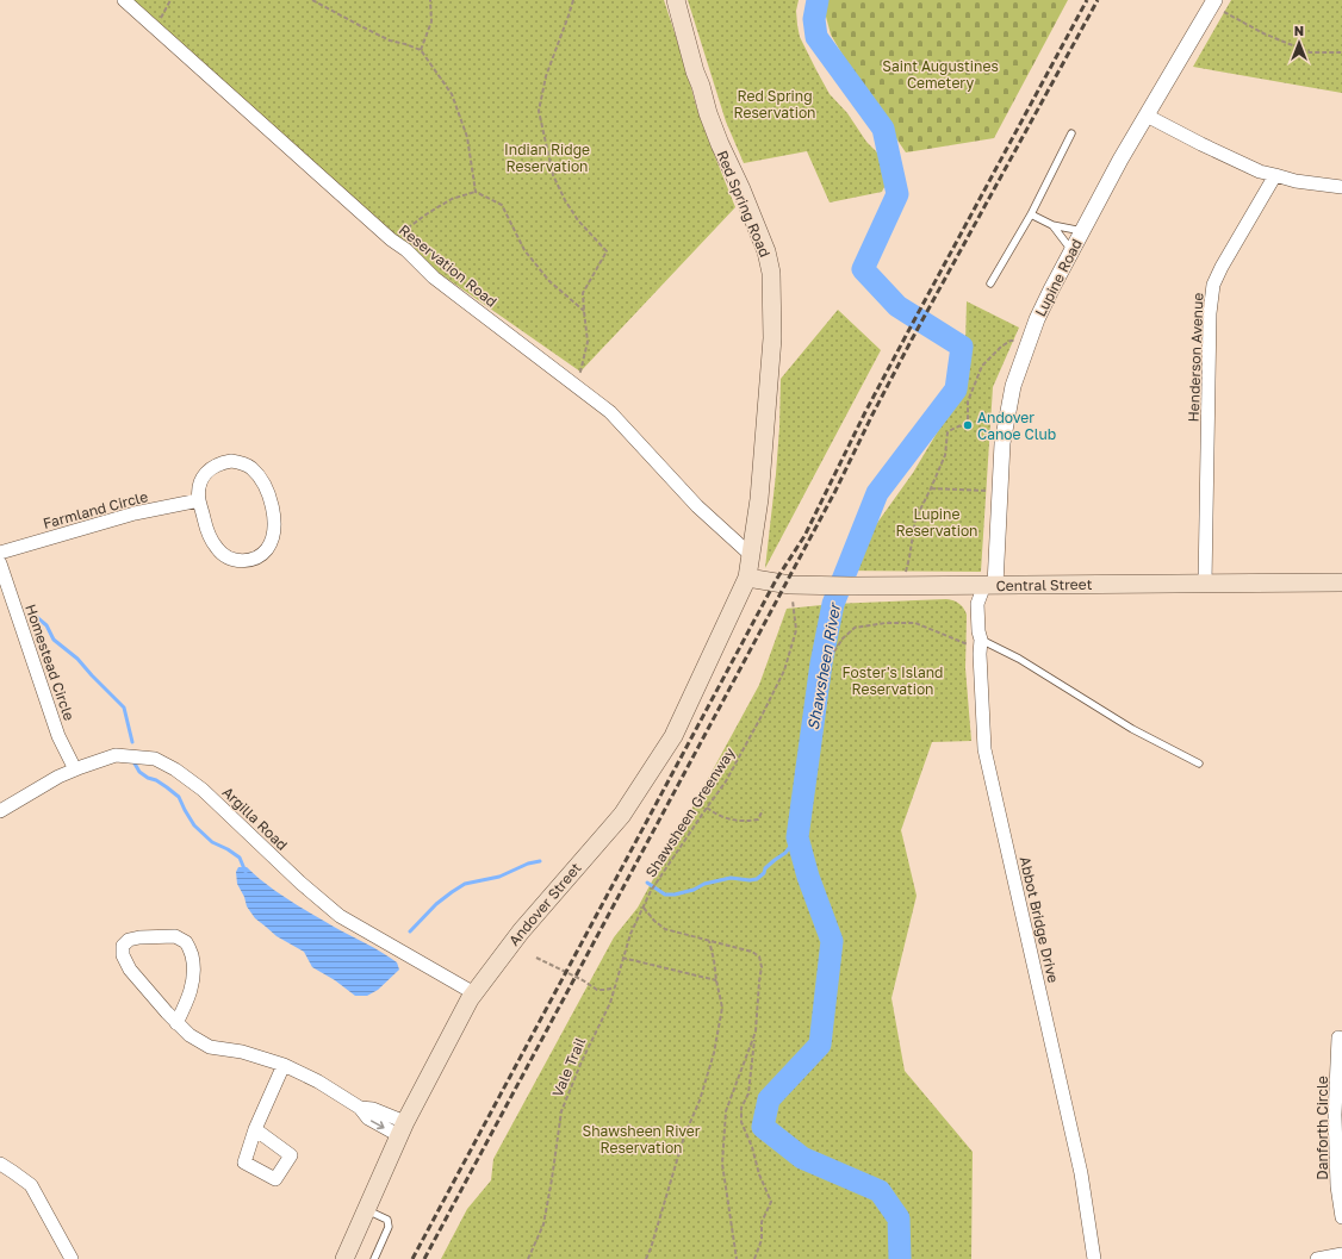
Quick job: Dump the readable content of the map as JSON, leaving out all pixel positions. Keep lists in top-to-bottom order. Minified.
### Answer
{"streets":{"main road":["Red Spring Road","Central Street","Andover Street"],"street":["Reservation Road","Lupine Road","Henderson Avenue","Farmland Circle","Homestead Circle","Argilla Road","Abbot Bridge Drive","Danforth Circle"],"path":["Shawsheen Greenway","Vale Trail"]},"crossings":[["Red Spring Road","Reservation Road"],["Red Spring Road","Andover Street"],["Reservation Road","Andover Street"],["Lupine Road","Central Street"],["Lupine Road","Abbot Bridge Drive"],["Henderson Avenue","Central Street"],["Central Street","Shawsheen Greenway"],["Central Street","Andover Street"],["Central Street","Abbot Bridge Drive"],["Homestead Circle","Argilla Road"],["Shawsheen Greenway","Vale Trail"],["Argilla Road","Andover Street"]],"water":["Shawsheen River"],"parks":["Saint Augustines Cemetery","Red Spring Reservation","Indian Ridge Reservation","Lupine Reservation","Foster's Island Reservation","Shawsheen River Reservation"],"places":["Andover Canoe Club"],"north":"top"}
